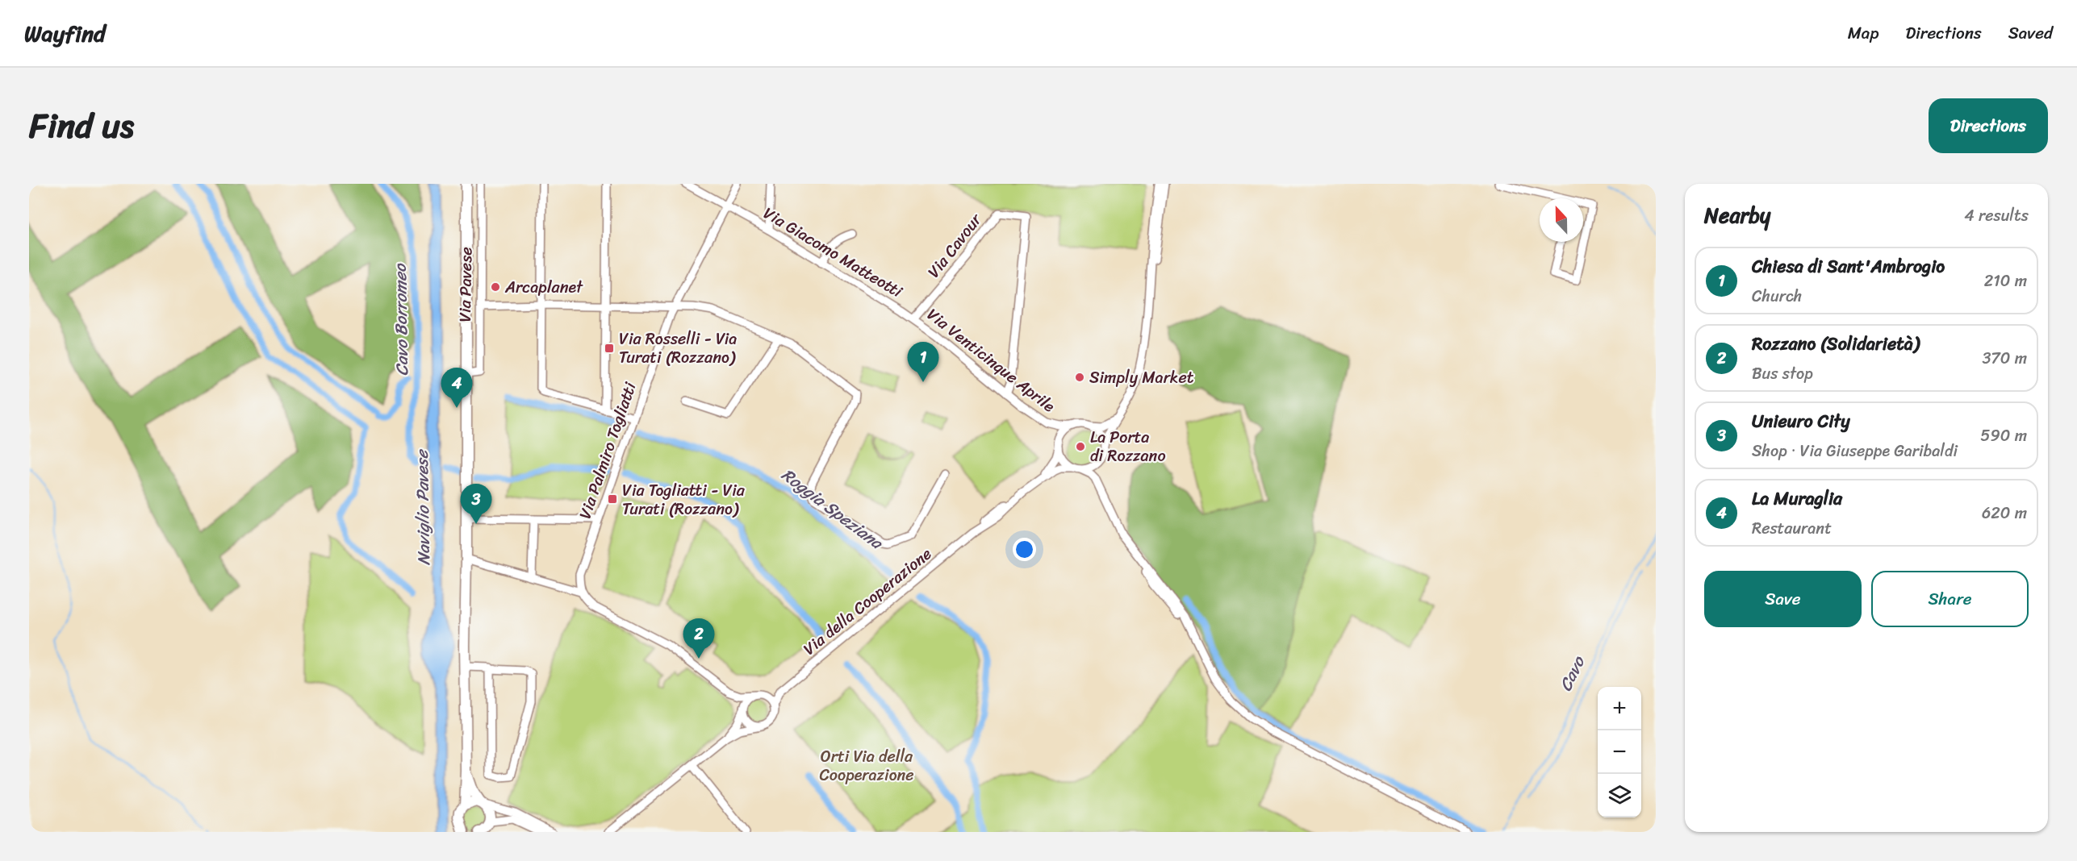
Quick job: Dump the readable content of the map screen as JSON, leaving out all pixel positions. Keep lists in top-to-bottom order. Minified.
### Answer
{"streets":{"street":["Via Cavour","Via Giacomo Matteotti","Via Pavese","Via Venticinque Aprile","Via Palmiro Togliatti","Via della Cooperazione"]},"crossings":[["Via Cavour","Via Giacomo Matteotti"],["Via Cavour","Via Venticinque Aprile"],["Via Giacomo Matteotti","Via Venticinque Aprile"],["Via Giacomo Matteotti","Via Palmiro Togliatti"],["Via Venticinque Aprile","Via della Cooperazione"]],"water":["Cavo Borromeo","Naviglio Pavese","Roggia Speziana","Cavo"],"parks":["Orti Via della Cooperazione"],"places":{"other":["Arcaplanet","Simply Market","La Porta di Rozzano"],"transit":["Via Rosselli - Via Turati (Rozzano)","Via Togliatti - Via Turati (Rozzano)"]},"north":"top","page":{"header":"Wayfind","nav":["Map","Directions","Saved"],"title":"Find us","buttons":["Directions",["Save","Share"]],"heading":["Nearby","4 results"],"list":[{"mark":"1","name":"Chiesa di Sant'Ambrogio","note":"Church","value":"210 m"},{"mark":"2","name":"Rozzano (Solidarietà)","note":"Bus stop","value":"370 m"},{"mark":"3","name":"Unieuro City","note":"Shop · Via Giuseppe Garibaldi","value":"590 m"},{"mark":"4","name":"La Muraglia","note":"Restaurant","value":"620 m"}],"pins":["1","4","3","2"],"map_buttons":["+","−"]}}
